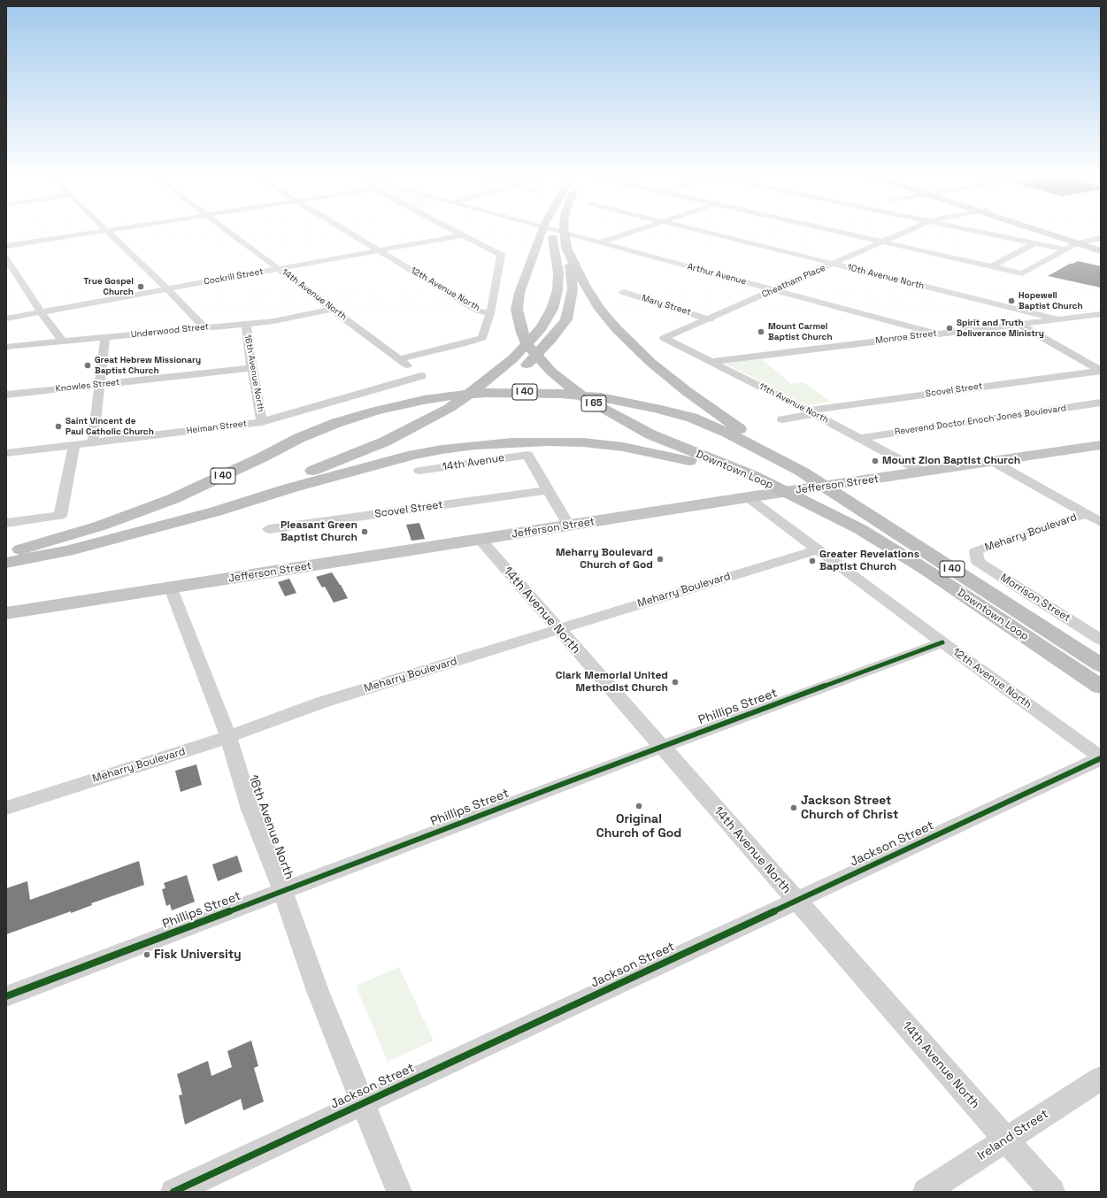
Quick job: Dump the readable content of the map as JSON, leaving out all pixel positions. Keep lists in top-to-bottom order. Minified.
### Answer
{"streets":{"highway":["I 40","I 65","Downtown Loop"],"main road":["Jefferson Street"],"street":["Arthur Avenue","Cockrill Street","10th Avenue North","Cheatham Place","12th Avenue North","14th Avenue North","Mary Street","Underwood Street","Monroe Street","16th Avenue North","Knowles Street","Scovel Street","11th Avenue North","Reverend Doctor Enoch Jones Boulevard","Heiman Street","14th Avenue","Meharry Boulevard","Morrison Street","Phillips Street","Jackson Street","Ireland Street"]},"crossings":[["Arthur Avenue","Cheatham Place"],["Arthur Avenue","Monroe Street"],["Cockrill Street","12th Avenue North"],["Cockrill Street","14th Avenue North"],["10th Avenue North","Cheatham Place"],["10th Avenue North","Monroe Street"],["Cheatham Place","Mary Street"],["Cheatham Place","11th Avenue North"],["12th Avenue North","Jefferson Street"],["12th Avenue North","Meharry Boulevard"],["12th Avenue North","Phillips Street"],["12th Avenue North","Jackson Street"],["14th Avenue North","Underwood Street"],["14th Avenue North","Heiman Street"],["14th Avenue North","Jefferson Street"],["14th Avenue North","Meharry Boulevard"],["14th Avenue North","Phillips Street"],["14th Avenue North","Jackson Street"],["14th Avenue North","Ireland Street"],["Underwood Street","16th Avenue North"],["Monroe Street","11th Avenue North"],["16th Avenue North","Knowles Street"],["16th Avenue North","Heiman Street"],["16th Avenue North","Jefferson Street"],["16th Avenue North","Meharry Boulevard"],["16th Avenue North","Phillips Street"],["16th Avenue North","Jackson Street"],["Scovel Street","11th Avenue North"],["Scovel Street","14th Avenue"],["I 40","Downtown Loop"],["11th Avenue North","Reverend Doctor Enoch Jones Boulevard"],["11th Avenue North","Jefferson Street"],["Meharry Boulevard","Morrison Street"]],"places":["True Gospel Church","Hopewell Baptist Church","Spirit and Truth Deliverance Ministry","Mount Carmel Baptist Church","Great Hebrew Missionary Baptist Church","Saint Vincent de Paul Catholic Church","Mount Zion Baptist Church","Pleasant Green Baptist Church","Meharry Boulevard Church of God","Greater Revelations Baptist Church","Clark Memorial United Methodist Church","Original Church of God","Jackson Street Church of Christ","Fisk University"]}
